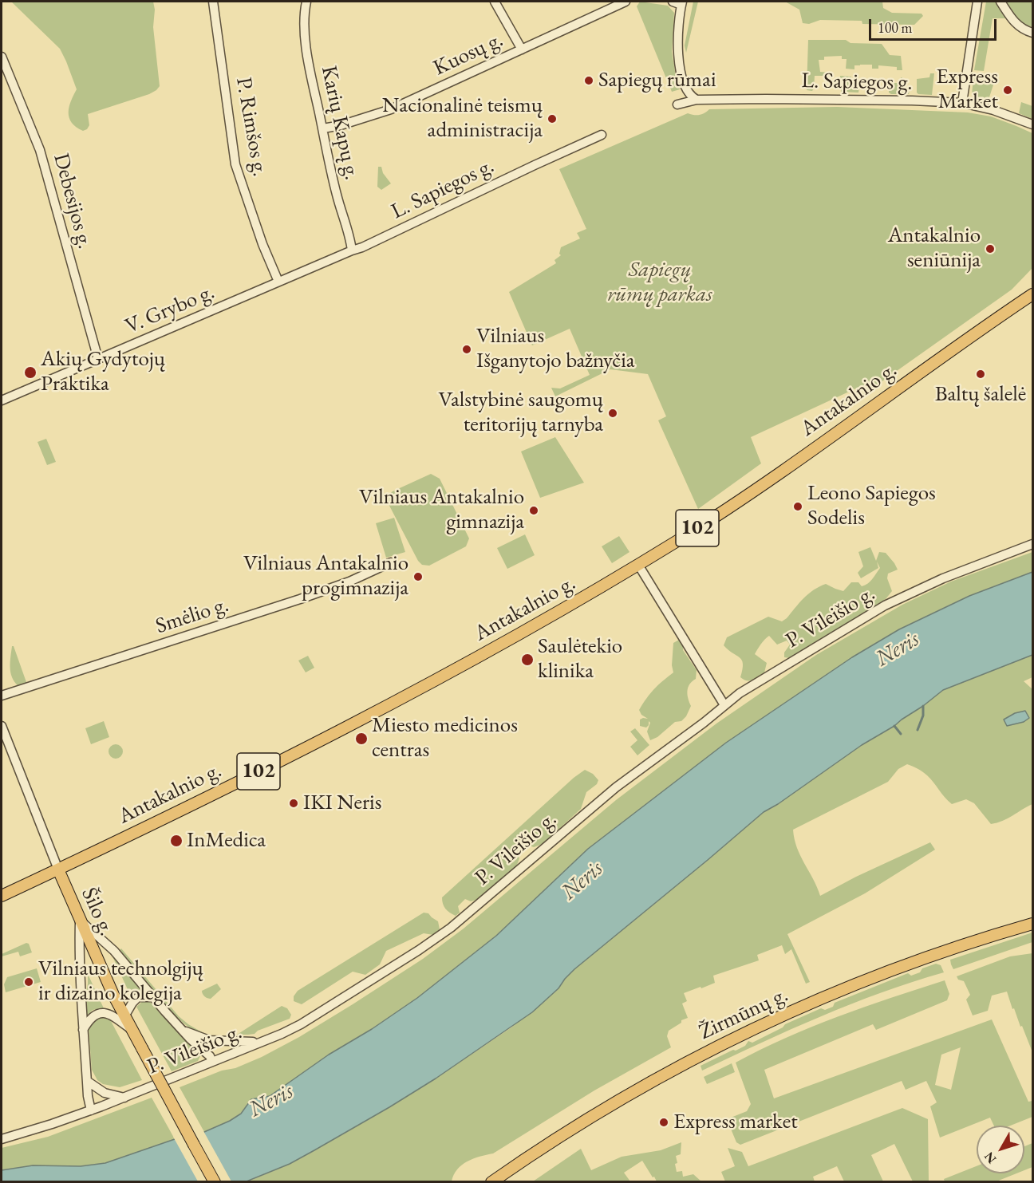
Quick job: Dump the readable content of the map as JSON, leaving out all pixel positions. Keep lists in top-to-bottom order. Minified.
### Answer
{"streets":{"main road":["Antakalnio g.","102","Šilo g.","Žirmūnų g."],"street":["Kuosų g.","L. Sapiegos g.","Karių Kapų g.","P. Rimšos g.","Debesijos g.","V. Grybo g.","Smėlio g.","P. Vileišio g."]},"crossings":[["Kuosų g.","Karių Kapų g."],["L. Sapiegos g.","Karių Kapų g."],["L. Sapiegos g.","V. Grybo g."],["Karių Kapų g.","V. Grybo g."],["P. Rimšos g.","V. Grybo g."],["Debesijos g.","V. Grybo g."],["Antakalnio g.","Šilo g."]],"water":["Neris"],"parks":["Sapiegų rūmų parkas"],"places":["Sapiegų rūmai","Express Market","Nacionalinė teismų administracija","Antakalnio seniūnija","Vilniaus Išganytojo bažnyčia","Akių Gydytojų Praktika","Baltų šalelė","Valstybinė saugomų teritorijų tarnyba","Leono Sapiegos Sodelis","Vilniaus Antakalnio gimnazija","Vilniaus Antakalnio progimnazija","Saulėtekio klinika","Miesto medicinos centras","IKI Neris","InMedica","Vilniaus technolgijų ir dizaino kolegija","Express market"],"scale_bar":"100 m","north":"bottom left"}
